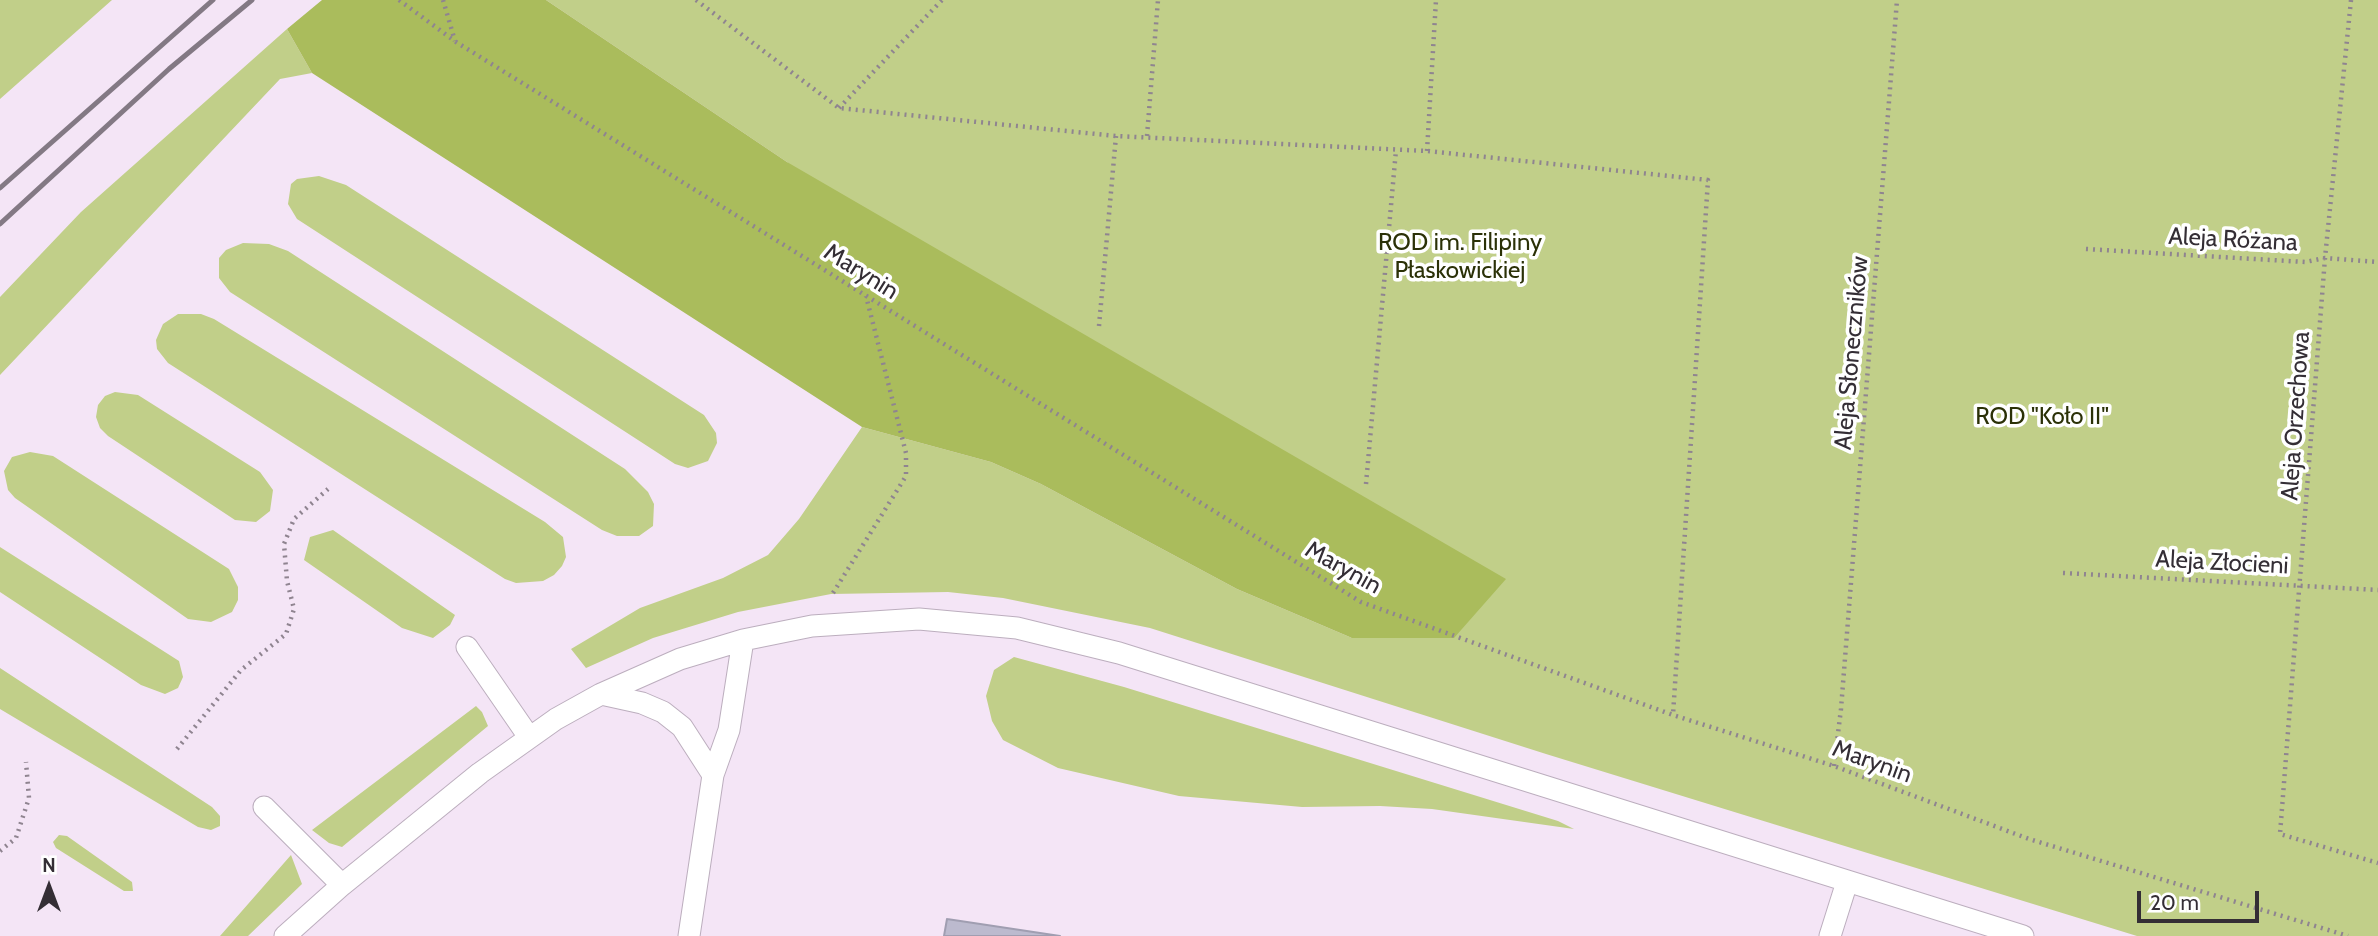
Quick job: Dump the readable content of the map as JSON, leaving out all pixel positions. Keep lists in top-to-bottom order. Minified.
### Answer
{"streets":{"path":["Aleja Różana","Marynin","Aleja Słoneczników","Aleja Orzechowa","Aleja Złocieni"]},"crossings":[["Aleja Różana","Aleja Orzechowa"],["Marynin","Aleja Słoneczników"],["Aleja Orzechowa","Aleja Złocieni"]],"parks":["ROD im. Filipiny Płaskowickiej","ROD \"Koło II\""],"scale_bar":"20 m","north":"top"}
